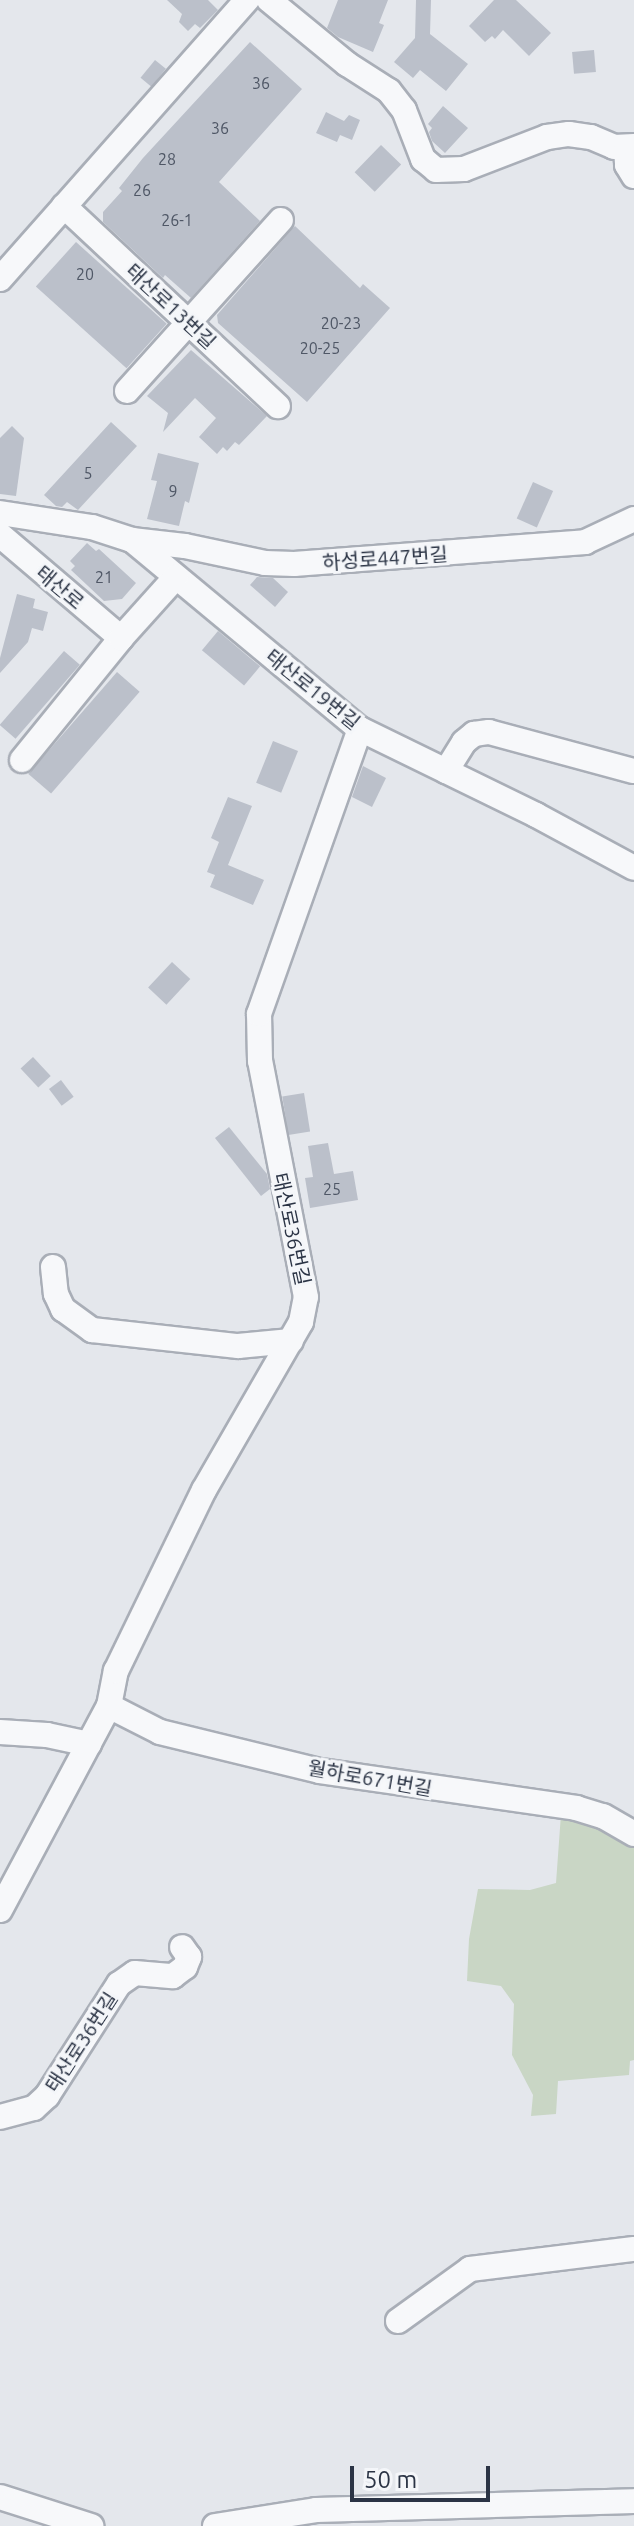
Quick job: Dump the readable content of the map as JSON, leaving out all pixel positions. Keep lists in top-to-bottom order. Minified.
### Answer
{"streets":{"street":["태산로13번길","하성로447번길","태산로","태산로19번길","태산로36번길","월하로671번길"]},"crossings":[["하성로447번길","태산로19번길"],["태산로19번길","태산로36번길"],["태산로36번길","월하로671번길"]],"house_numbers":["36","36","28","26","26-1","20","20-23","20-25","5","9","21","25"],"scale_bar":"50 m"}
